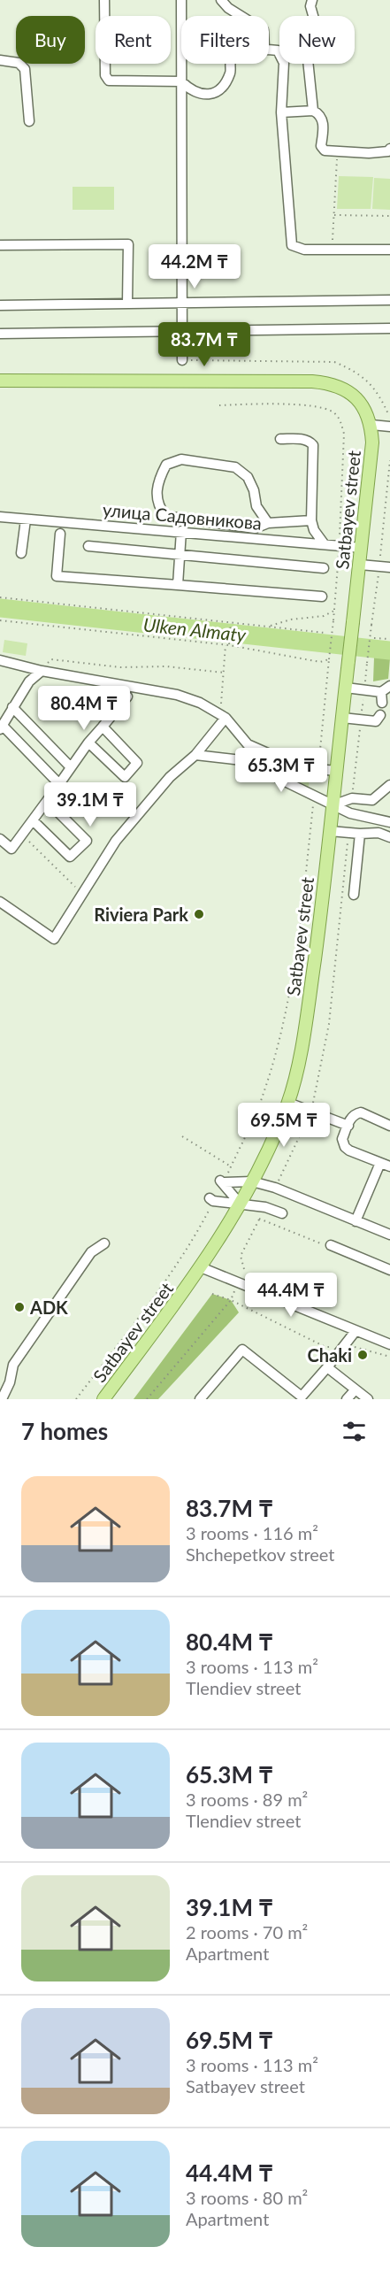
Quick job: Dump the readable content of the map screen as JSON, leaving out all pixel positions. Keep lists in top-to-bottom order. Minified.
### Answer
{"streets":{"main road":["Satbayev street"],"street":["улица Садовникова"]},"crossings":[["Satbayev street","улица Садовникова"]],"water":["Ulken Almaty"],"places":["Riviera Park","ADK","Chaki"],"page":{"chip":["Buy","Rent","Filters","New"],"price":["44.2M ₸","83.7M ₸","80.4M ₸","65.3M ₸","39.1M ₸","69.5M ₸","44.4M ₸"],"heading":"7 homes","list":[{"name":"83.7M ₸","note":"3 rooms · 116 m² · Shchepetkov street"},{"name":"80.4M ₸","note":"3 rooms · 113 m² · Tlendiev street"},{"name":"65.3M ₸","note":"3 rooms · 89 m² · Tlendiev street"},{"name":"39.1M ₸","note":"2 rooms · 70 m² · Apartment"},{"name":"69.5M ₸","note":"3 rooms · 113 m² · Satbayev street"},{"name":"44.4M ₸","note":"3 rooms · 80 m² · Apartment"}]}}
